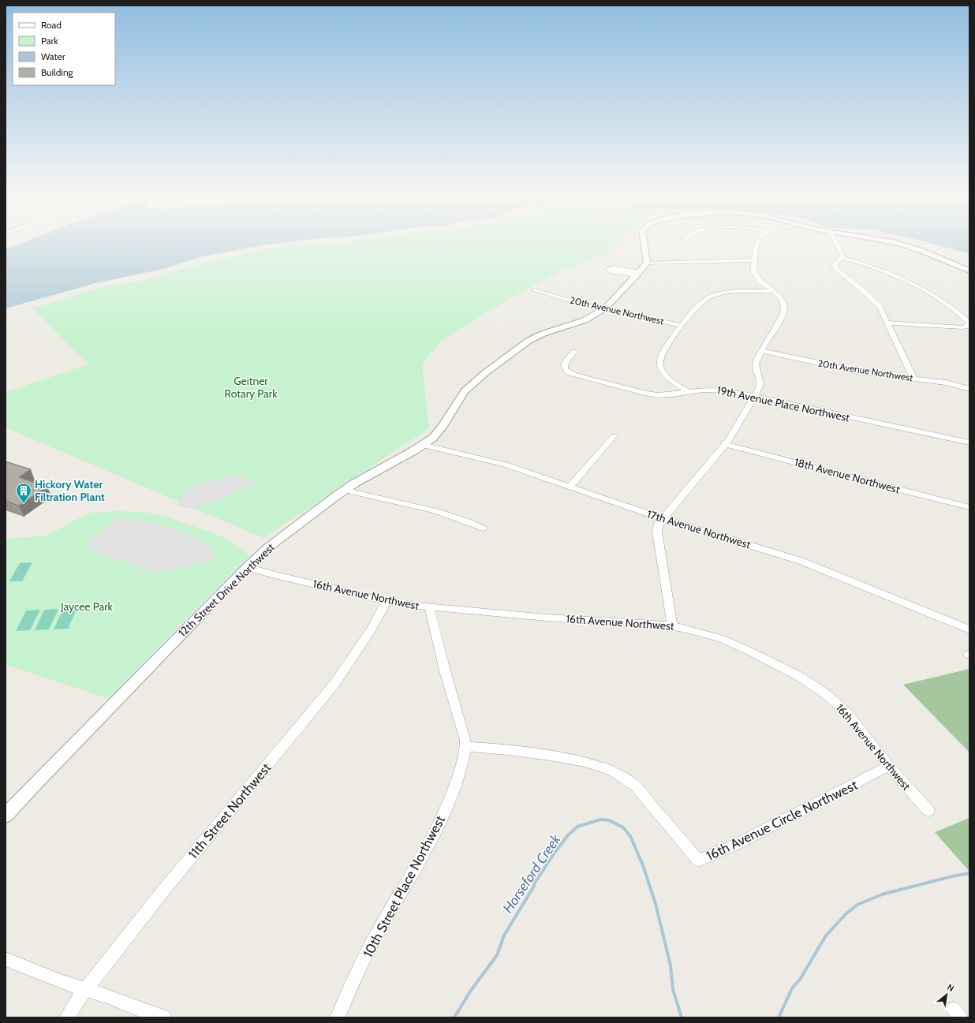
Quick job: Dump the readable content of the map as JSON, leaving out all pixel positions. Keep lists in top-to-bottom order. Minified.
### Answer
{"streets":{"street":["20th Avenue Northwest","19th Avenue Place Northwest","18th Avenue Northwest","17th Avenue Northwest","12th Street Drive Northwest","16th Avenue Northwest","11th Street Northwest","16th Avenue Circle Northwest","10th Street Place Northwest"]},"crossings":[["20th Avenue Northwest","12th Street Drive Northwest"],["17th Avenue Northwest","12th Street Drive Northwest"],["12th Street Drive Northwest","16th Avenue Northwest"],["16th Avenue Northwest","11th Street Northwest"],["16th Avenue Northwest","16th Avenue Circle Northwest"],["16th Avenue Northwest","10th Street Place Northwest"],["16th Avenue Circle Northwest","10th Street Place Northwest"]],"water":["Horseford Creek"],"parks":["Geitner Rotary Park","Jaycee Park"],"places":{"building":["Hickory Water Filtration Plant"]},"legend":["Road","Park","Water","Building"],"north":"top right"}
